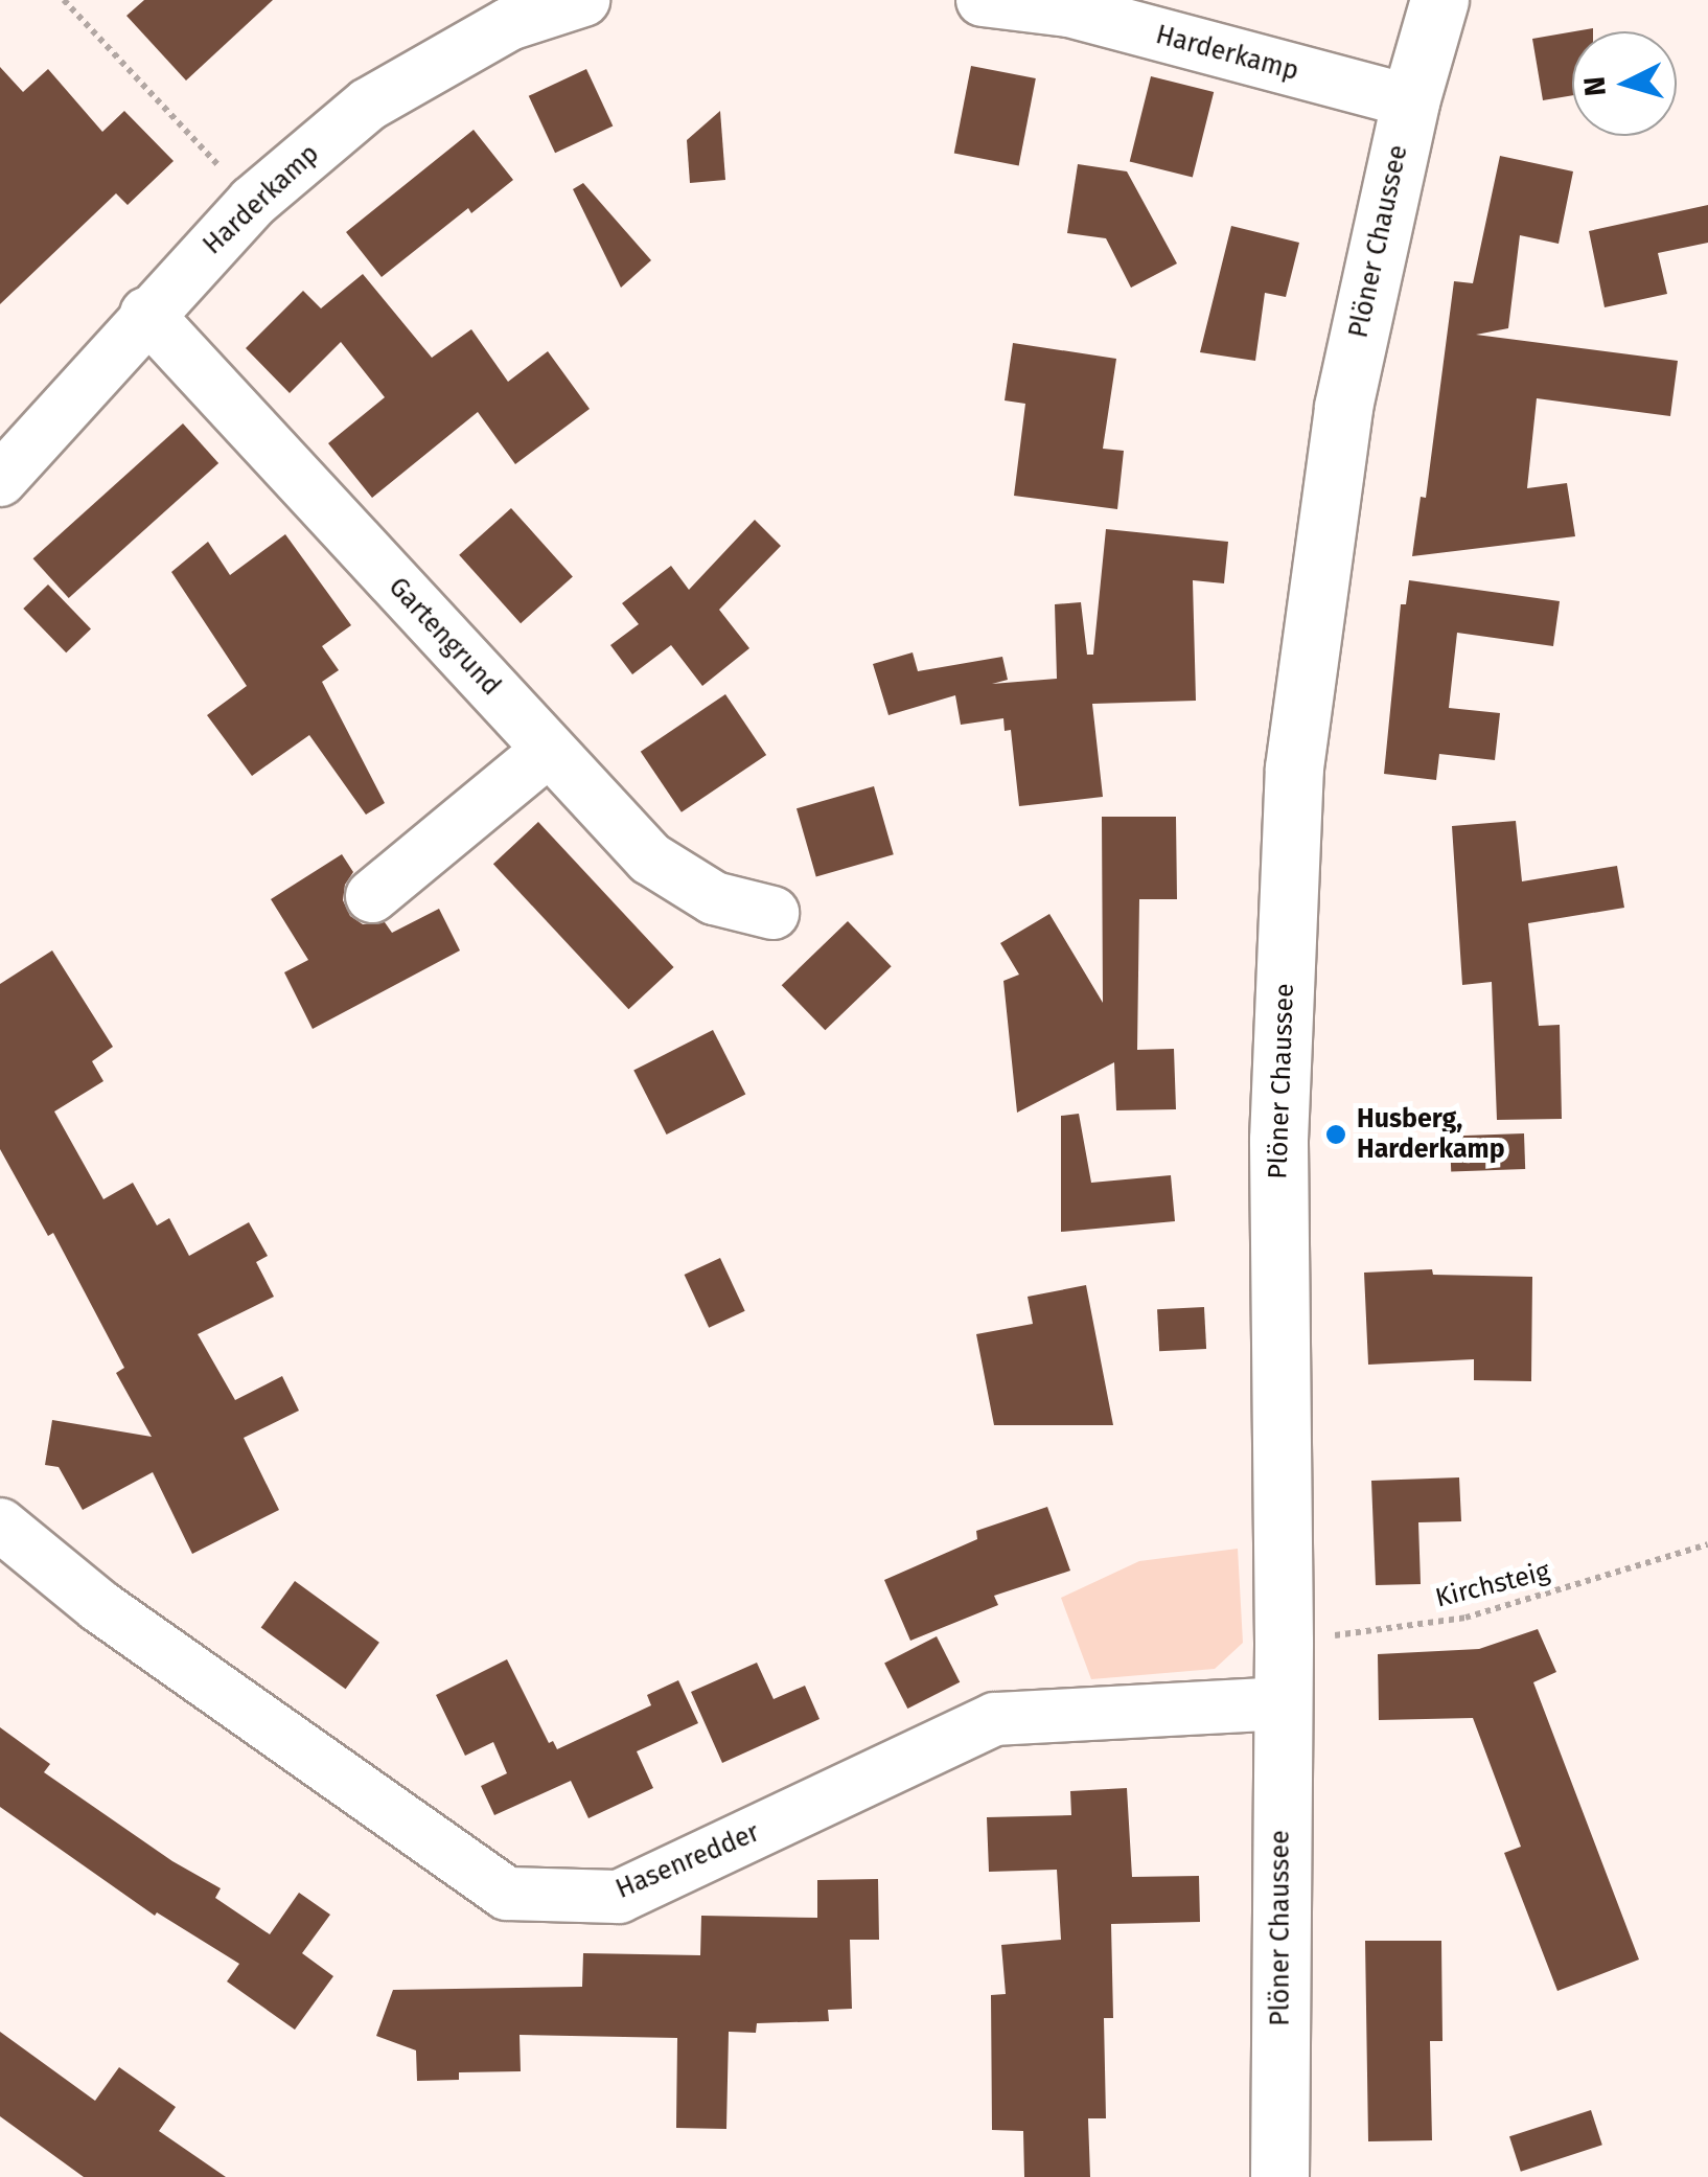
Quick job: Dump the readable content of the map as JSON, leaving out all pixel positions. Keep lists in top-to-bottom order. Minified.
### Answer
{"streets":{"main road":["Plöner Chaussee"],"street":["Harderkamp","Gartengrund","Hasenredder"],"path":["Kirchsteig"]},"crossings":[["Harderkamp","Plöner Chaussee"],["Harderkamp","Gartengrund"],["Plöner Chaussee","Kirchsteig"],["Plöner Chaussee","Hasenredder"]],"places":["Husberg, Harderkamp"],"north":"left"}
